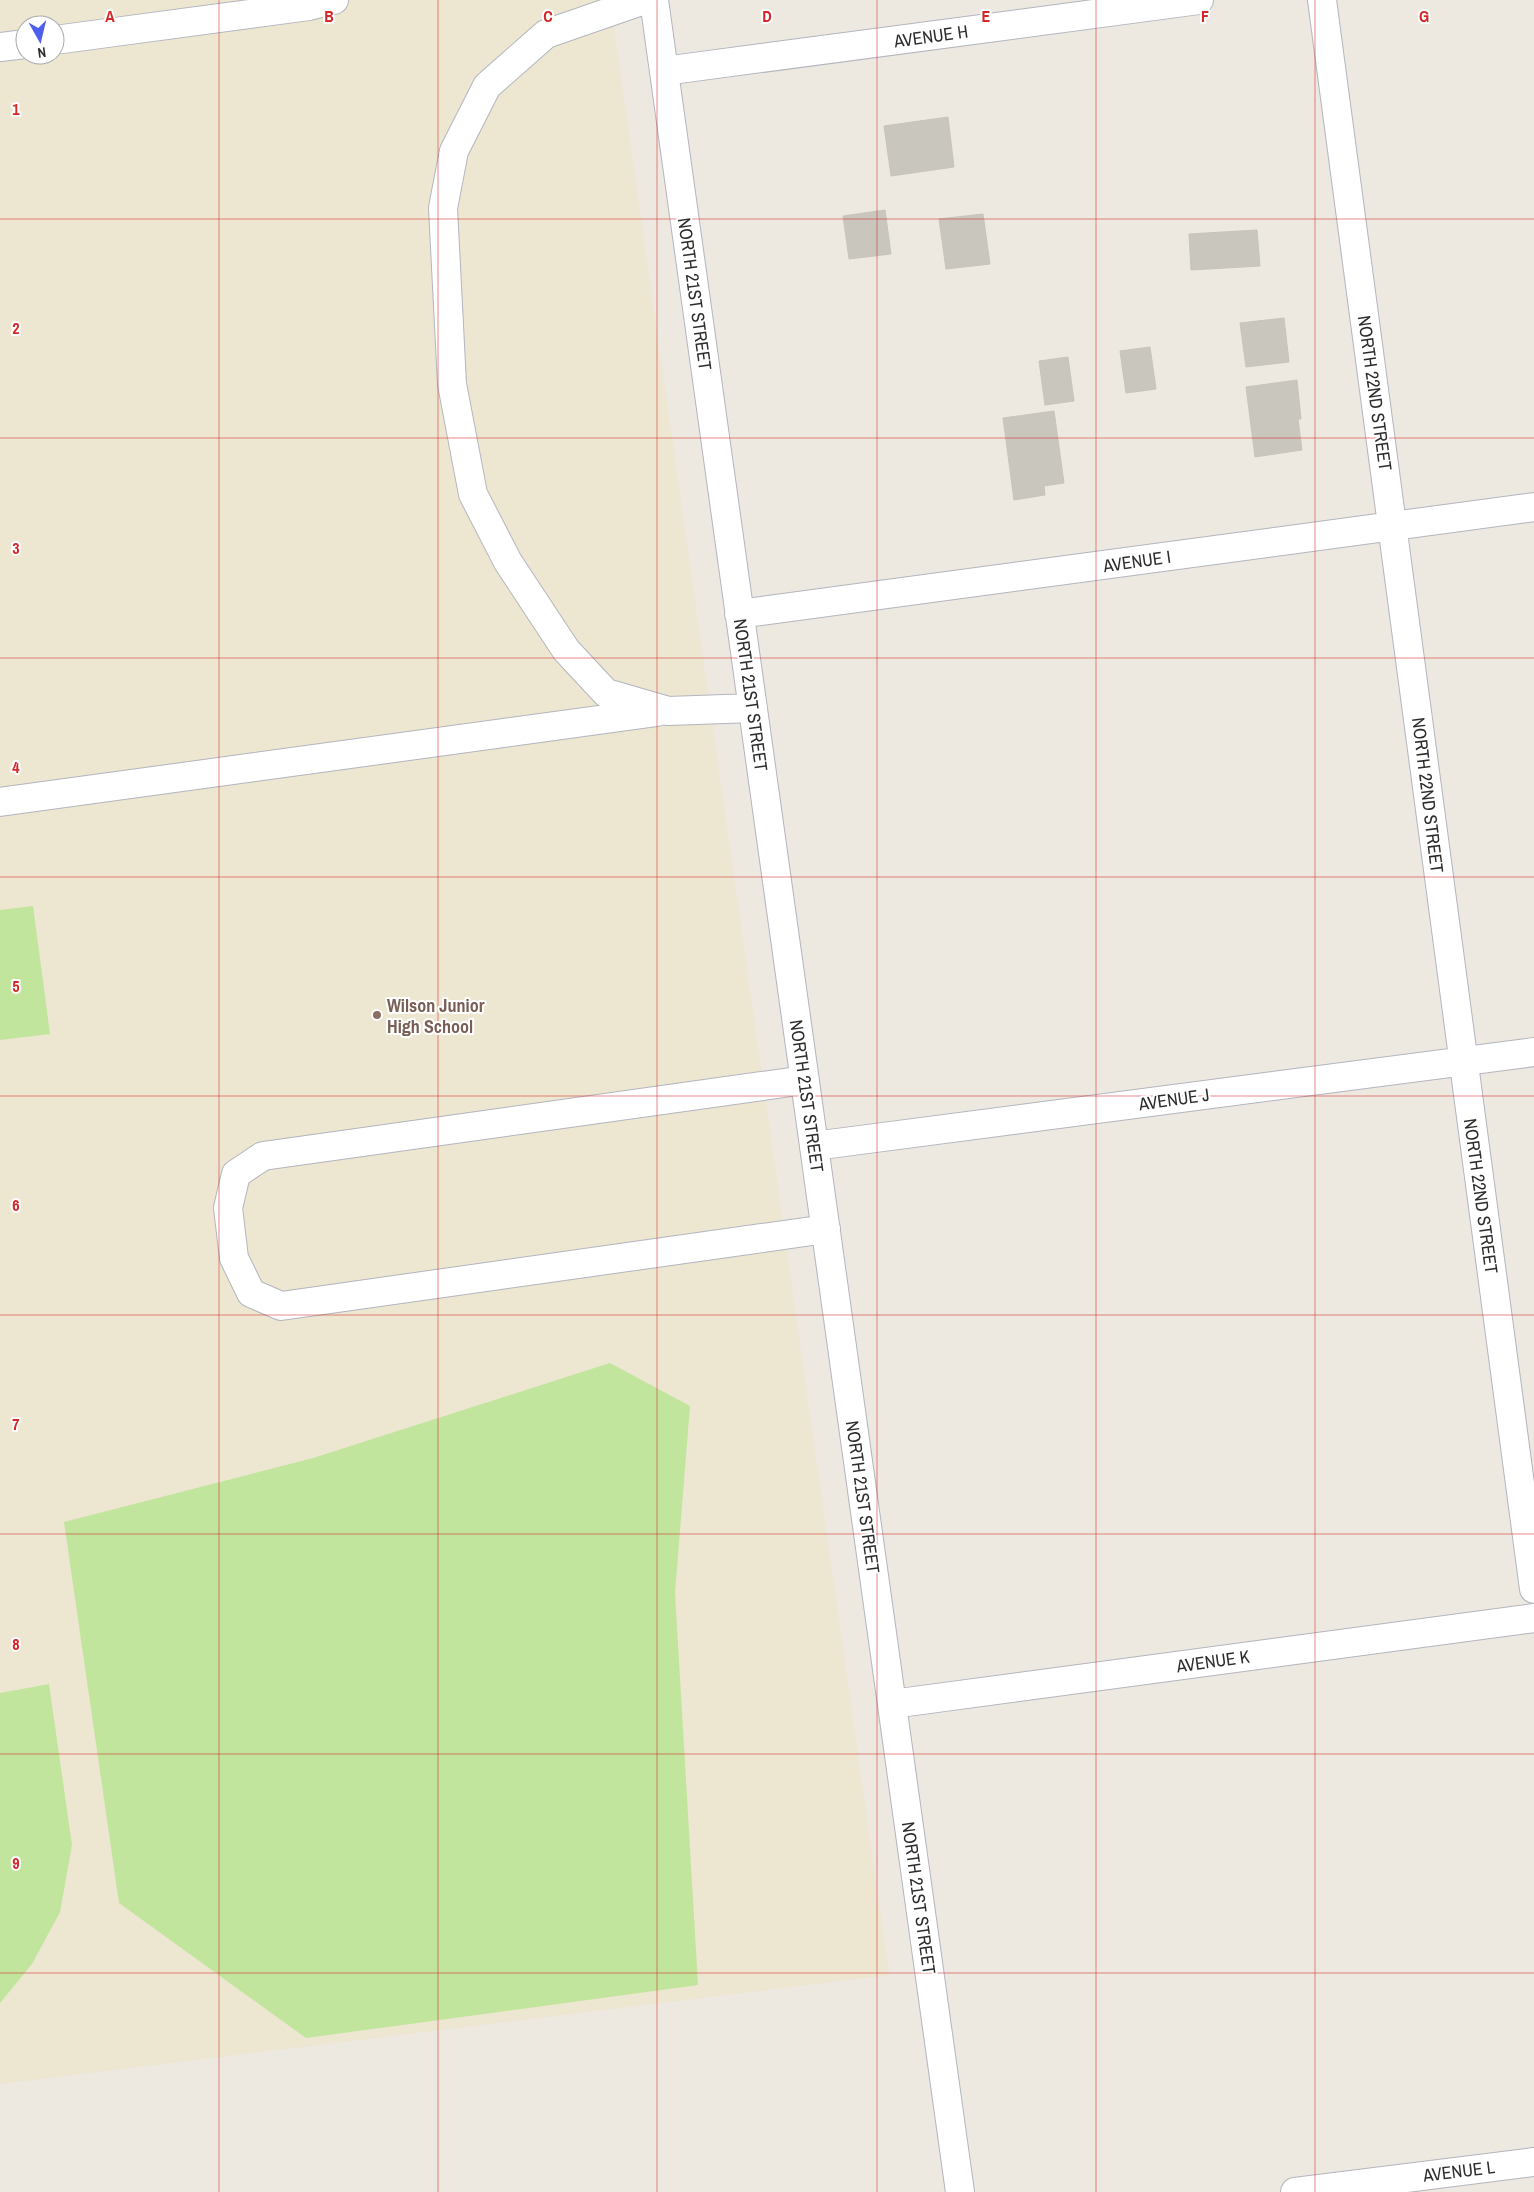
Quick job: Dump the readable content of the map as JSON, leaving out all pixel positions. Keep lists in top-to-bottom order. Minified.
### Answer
{"streets":{"street":["AVENUE H","NORTH 21ST STREET","NORTH 22ND STREET","AVENUE I","AVENUE J","AVENUE K","AVENUE L"]},"crossings":[["AVENUE H","NORTH 21ST STREET"],["NORTH 21ST STREET","AVENUE I"],["NORTH 21ST STREET","AVENUE J"],["NORTH 21ST STREET","AVENUE K"],["NORTH 22ND STREET","AVENUE I"],["NORTH 22ND STREET","AVENUE J"]],"places":["Wilson Junior High School"],"north":"bottom","grid":{"columns":["A","B","C","D","E","F","G"],"rows":["1","2","3","4","5","6","7","8","9"]}}
